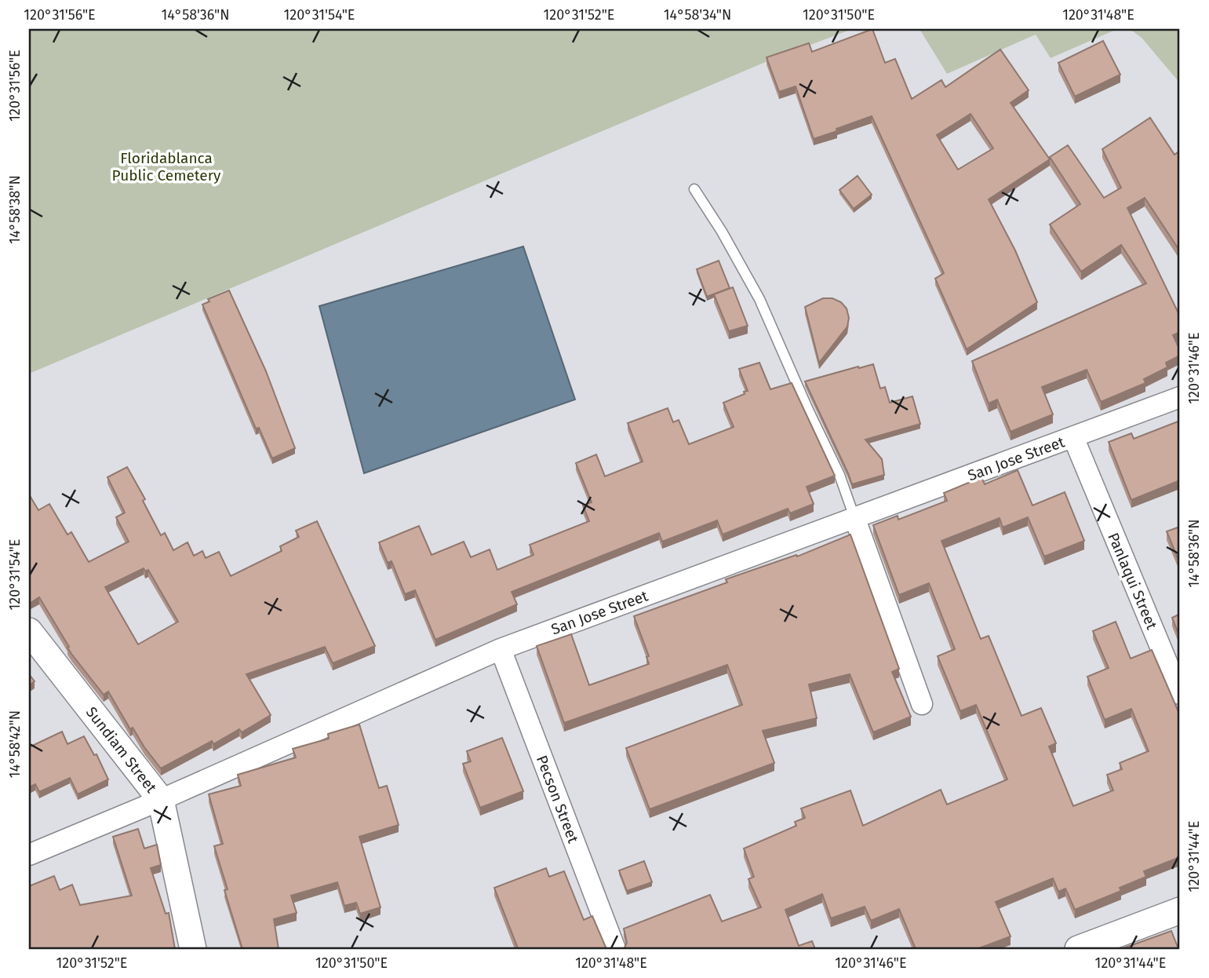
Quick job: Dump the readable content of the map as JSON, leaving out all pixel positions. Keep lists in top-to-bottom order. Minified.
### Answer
{"streets":{"street":["San Jose Street","Panlaqui Street","Sundiam Street","Pecson Street"]},"crossings":[["San Jose Street","Panlaqui Street"],["San Jose Street","Sundiam Street"],["San Jose Street","Pecson Street"]],"parks":["Floridablanca Public Cemetery"],"coordinates":["120°31'56\"E","14°58'36\"N","120°31'54\"E","120°31'52\"E","14°58'34\"N","120°31'50\"E","120°31'48\"E","14°58'38\"N","120°31'46\"E","14°58'42\"N","120°31'44\"E"]}
